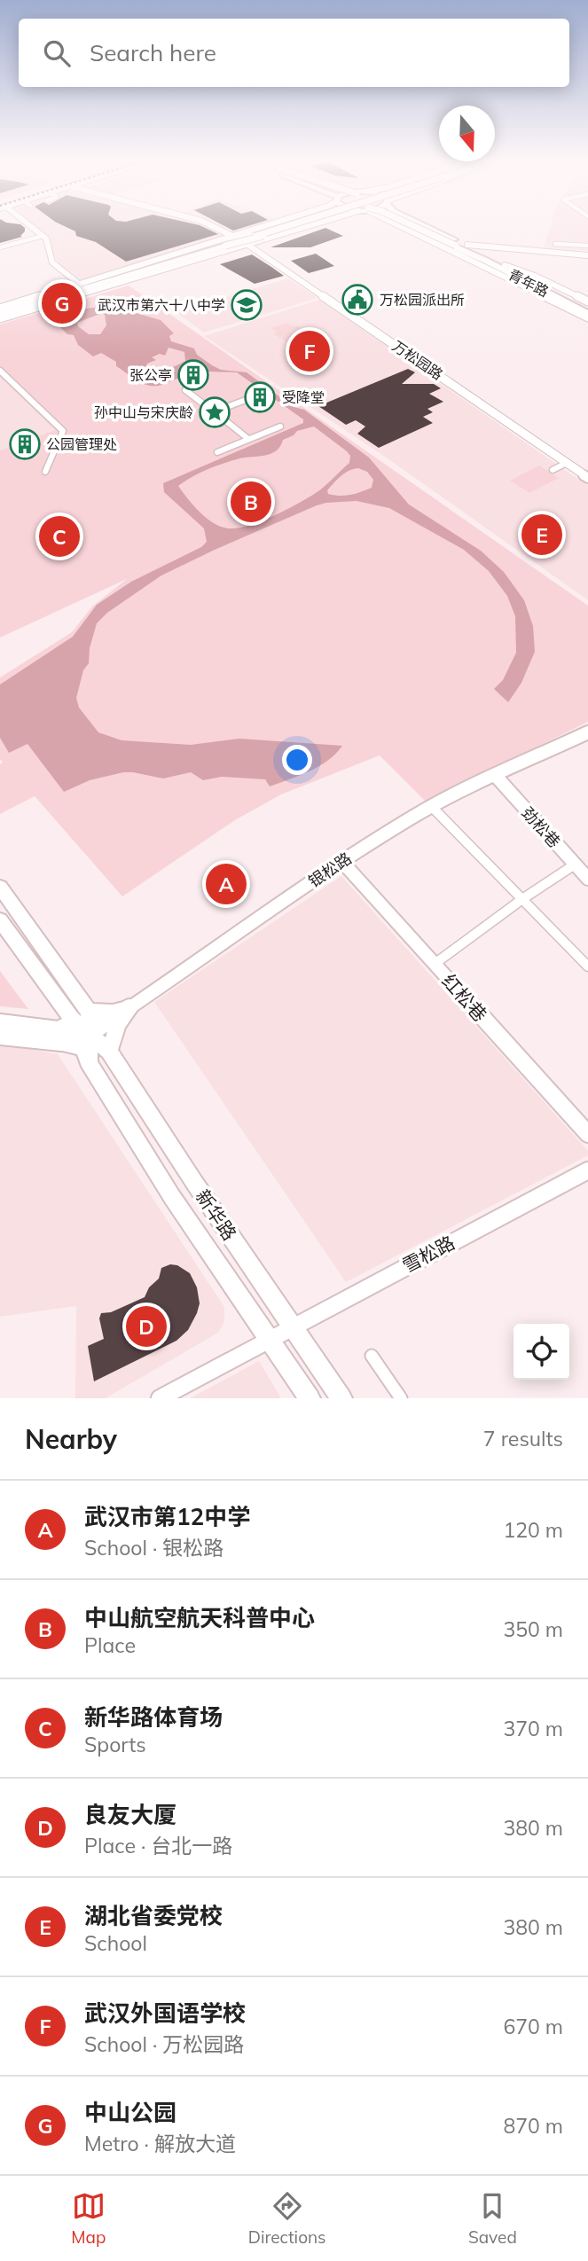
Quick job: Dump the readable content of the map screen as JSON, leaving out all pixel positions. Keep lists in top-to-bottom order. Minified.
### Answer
{"streets":{"main road":["青年路","万松园路","劲松巷","银松路","红松巷","新华路","雪松路"]},"crossings":[["劲松巷","银松路"],["银松路","红松巷"],["银松路","新华路"],["新华路","雪松路"]],"places":{"public building":["万松园派出所"],"school or university":["武汉市第六十八中学"],"building":["张公亭","受降堂","公园管理处"],"place":["孙中山与宋庆龄"]},"north":"bottom","page":{"search":"Search here","pins":["G","F","B","E","C","A","D"],"heading":["Nearby","7 results"],"list":[{"mark":"A","name":"武汉市第12中学","note":"School · 银松路","value":"120 m"},{"mark":"B","name":"中山航空航天科普中心","note":"Place","value":"350 m"},{"mark":"C","name":"新华路体育场","note":"Sports","value":"370 m"},{"mark":"D","name":"良友大厦","note":"Place · 台北一路","value":"380 m"},{"mark":"E","name":"湖北省委党校","note":"School","value":"380 m"},{"mark":"F","name":"武汉外国语学校","note":"School · 万松园路","value":"670 m"},{"mark":"G","name":"中山公园","note":"Metro · 解放大道","value":"870 m"}],"nav":["Map","Directions","Saved"]}}
